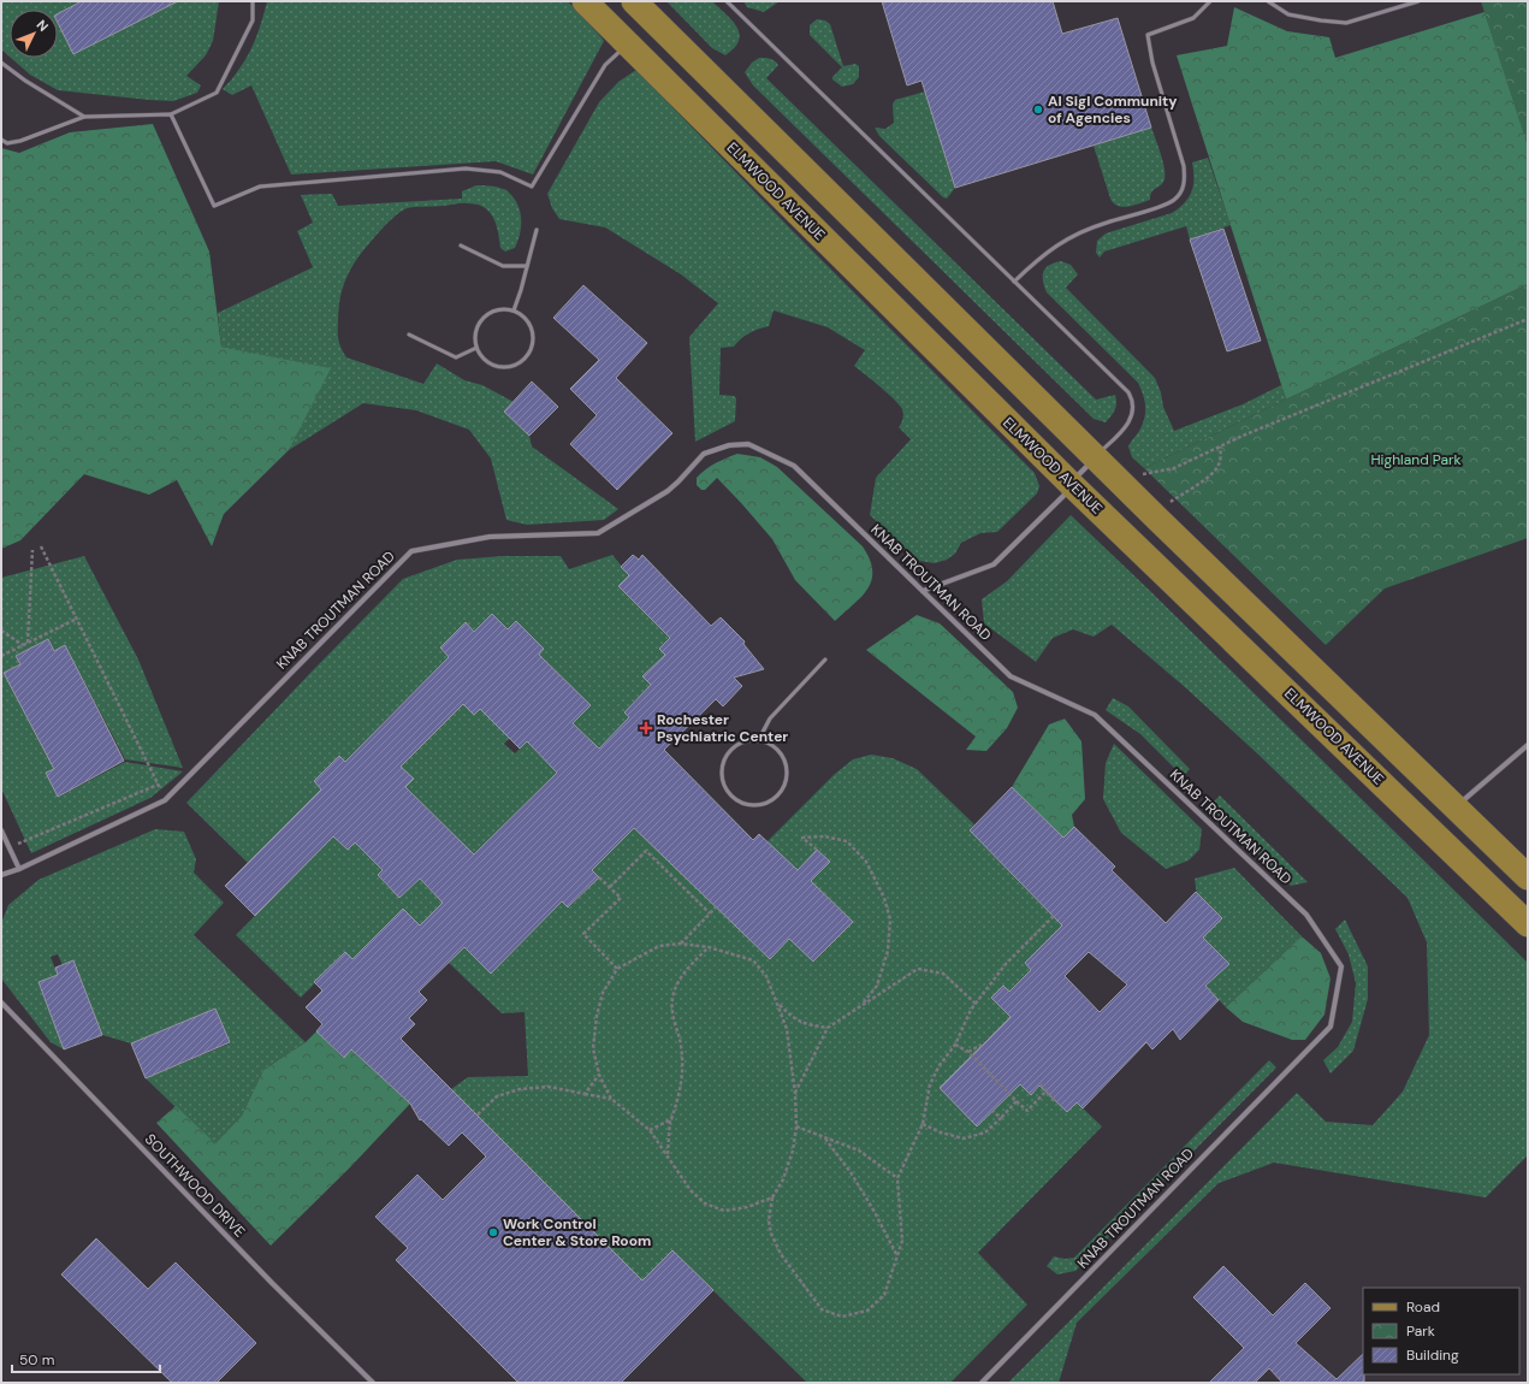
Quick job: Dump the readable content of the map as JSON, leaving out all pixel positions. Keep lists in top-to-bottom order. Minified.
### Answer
{"streets":{"main road":["ELMWOOD AVENUE"],"street":["KNAB TROUTMAN ROAD","SOUTHWOOD DRIVE"]},"parks":["Highland Park"],"places":{"other":["Al Sigl Community of Agencies","Work Control Center & Store Room"],"health":["Rochester Psychiatric Center"]},"legend":["Road","Park","Building"],"scale_bar":"50 m","north":"top right"}
